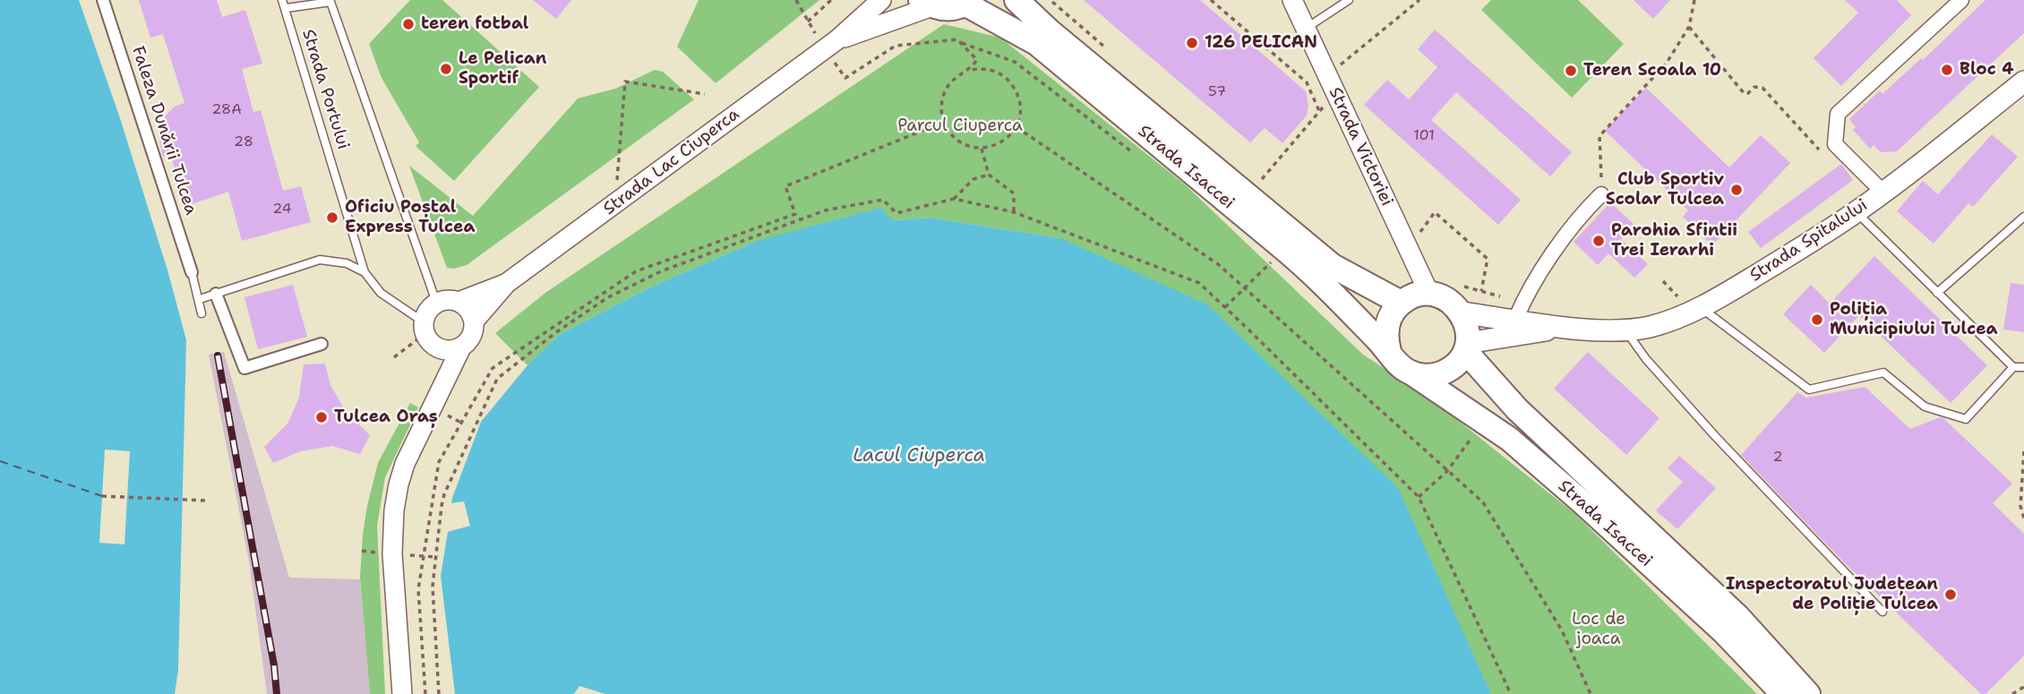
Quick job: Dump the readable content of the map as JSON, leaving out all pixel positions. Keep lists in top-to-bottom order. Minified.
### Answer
{"streets":{"main road":["Strada Isaccei","Strada Spitalului"],"street":["Faleza Dunării Tulcea","Strada Victoriei","Strada Lac Ciuperca"],"lane":["Strada Portului"]},"crossings":[["Strada Portului","Strada Lac Ciuperca"],["Strada Victoriei","Strada Isaccei"],["Strada Victoriei","Strada Spitalului"],["Strada Lac Ciuperca","Strada Isaccei"],["Strada Isaccei","Strada Spitalului"]],"water":["Lacul Ciuperca"],"parks":["Parcul Ciuperca","Loc de joaca"],"places":["teren fotbal","126 PELICAN","Le Pelican Sportif","Bloc 4","Teren Scoala 10","Club Sportiv Scolar Tulcea","Oficiu Poștal Express Tulcea","Parohia Sfintii Trei Ierarhi","Poliția Municipiului Tulcea","Tulcea Oraș","Inspectoratul Județean de Poliție Tulcea"],"house_numbers":["57","28A","101","28","24","2"]}
